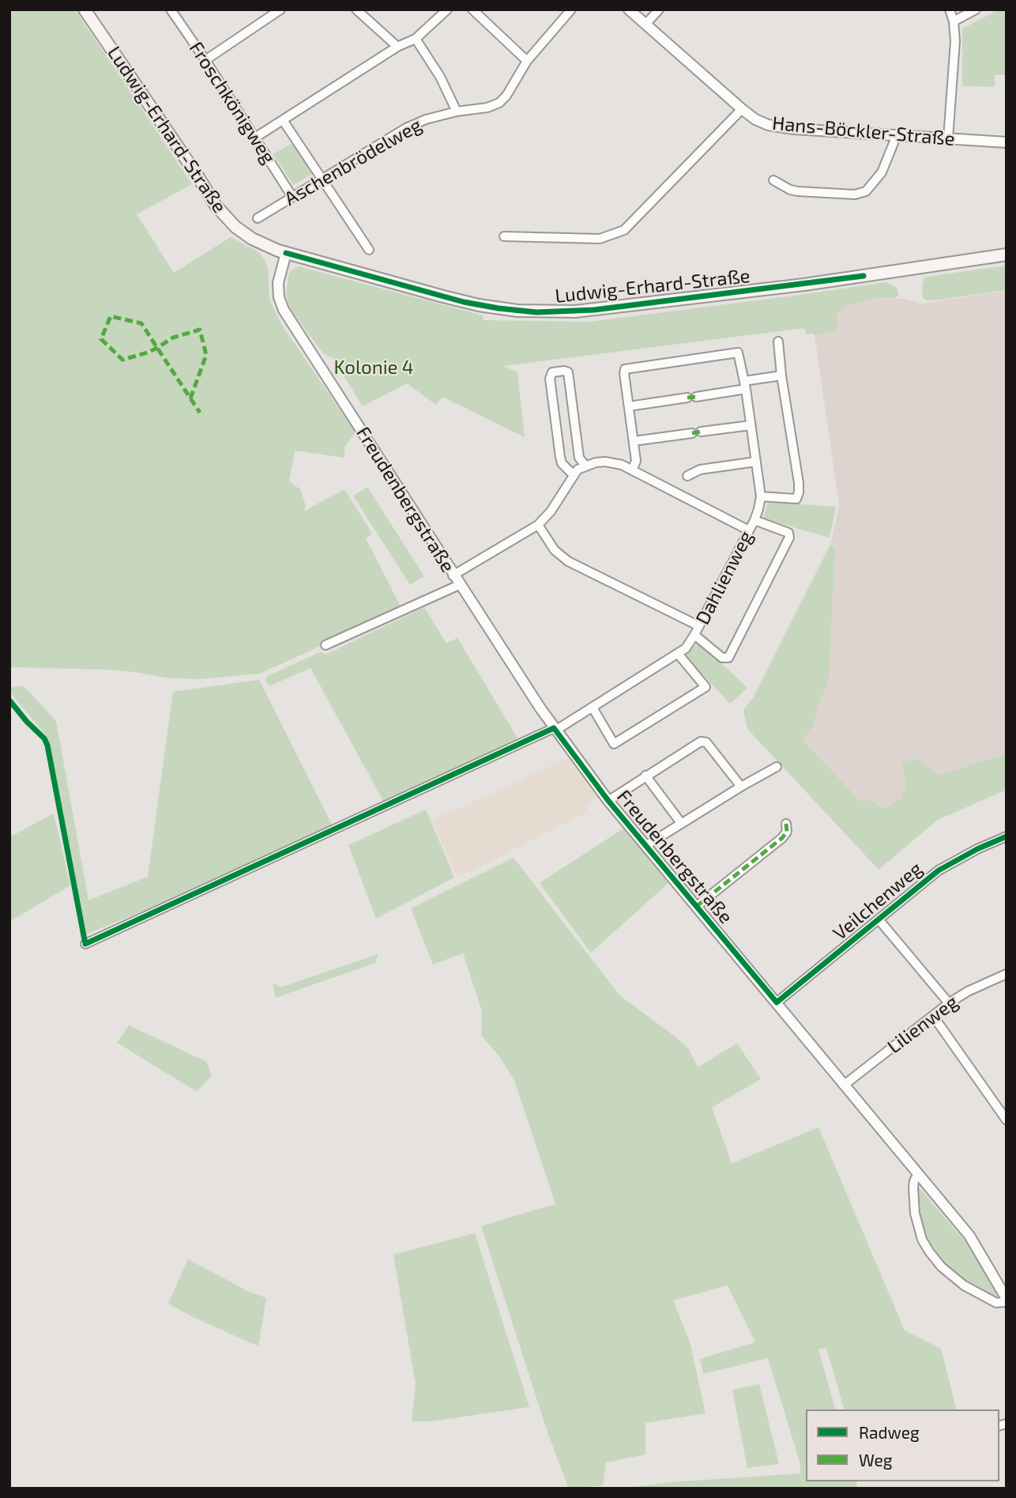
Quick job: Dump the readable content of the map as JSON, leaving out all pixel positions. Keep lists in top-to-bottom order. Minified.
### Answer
{"streets":{"main road":["Ludwig-Erhard-Straße"],"street":["Froschkönigweg","Hans-Böckler-Straße","Aschenbrödelweg","Freudenbergstraße","Dahlienweg","Veilchenweg","Lilienweg"]},"crossings":[["Froschkönigweg","Aschenbrödelweg"],["Ludwig-Erhard-Straße","Freudenbergstraße"],["Freudenbergstraße","Dahlienweg"],["Freudenbergstraße","Veilchenweg"],["Freudenbergstraße","Lilienweg"]],"parks":["Kolonie 4"],"legend":["Radweg","Weg"]}
